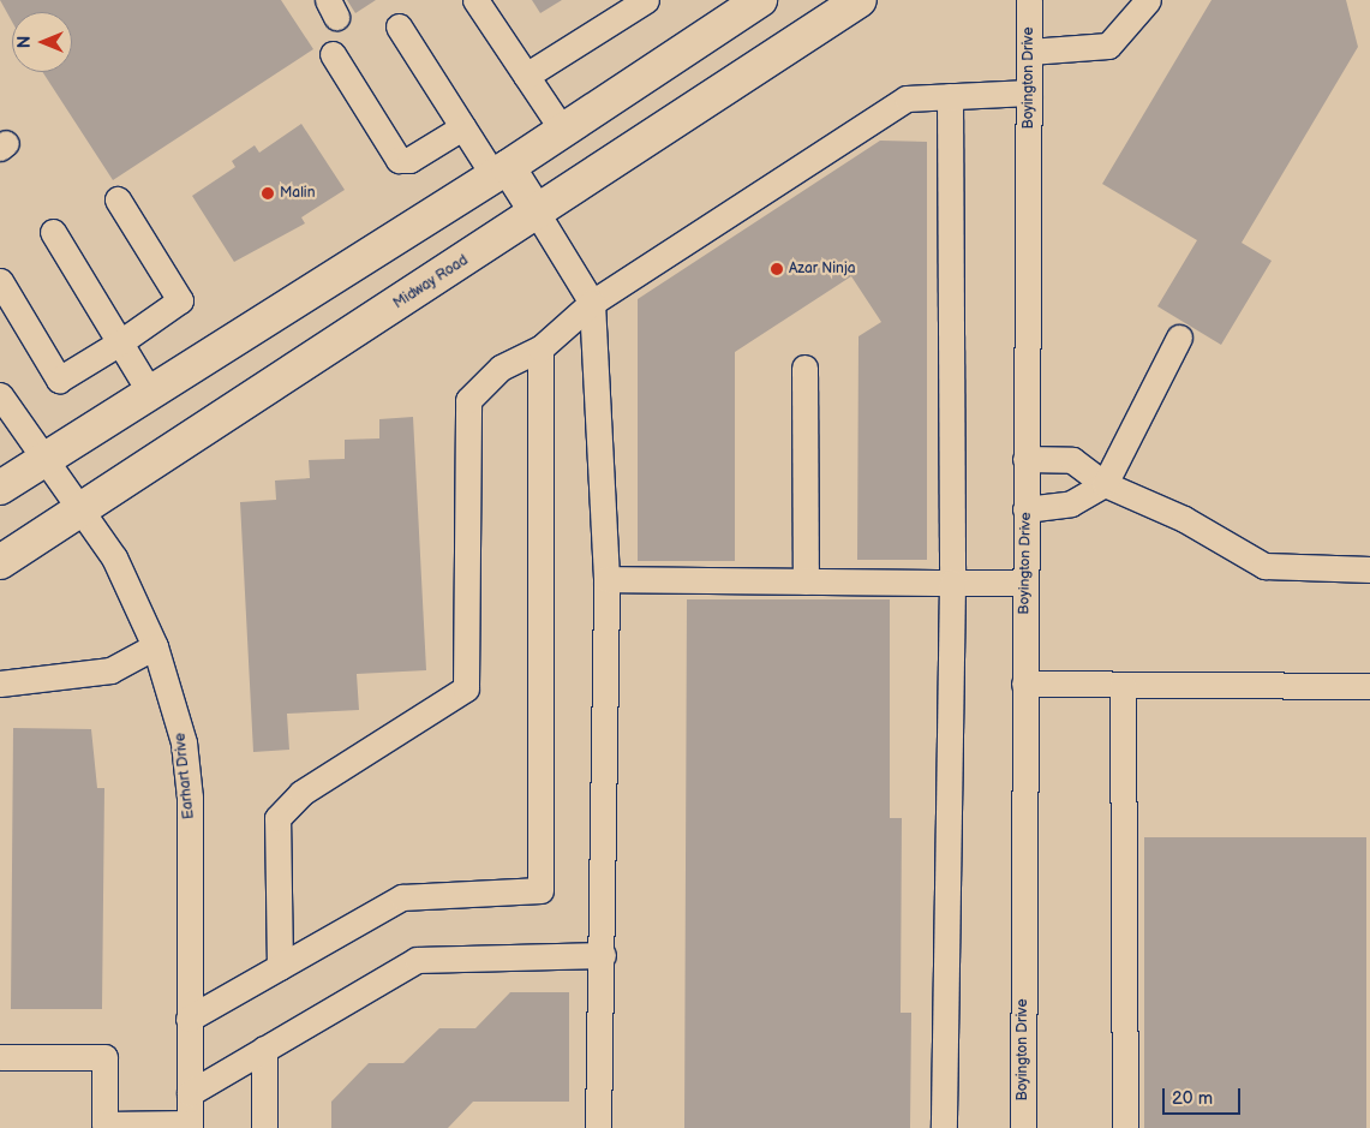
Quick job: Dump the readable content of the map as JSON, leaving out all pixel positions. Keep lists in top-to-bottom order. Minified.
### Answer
{"streets":{"main road":["Midway Road"],"street":["Boyington Drive","Earhart Drive"]},"crossings":[["Midway Road","Earhart Drive"]],"places":["Malin","Azar Ninja"],"scale_bar":"20 m","north":"left"}
